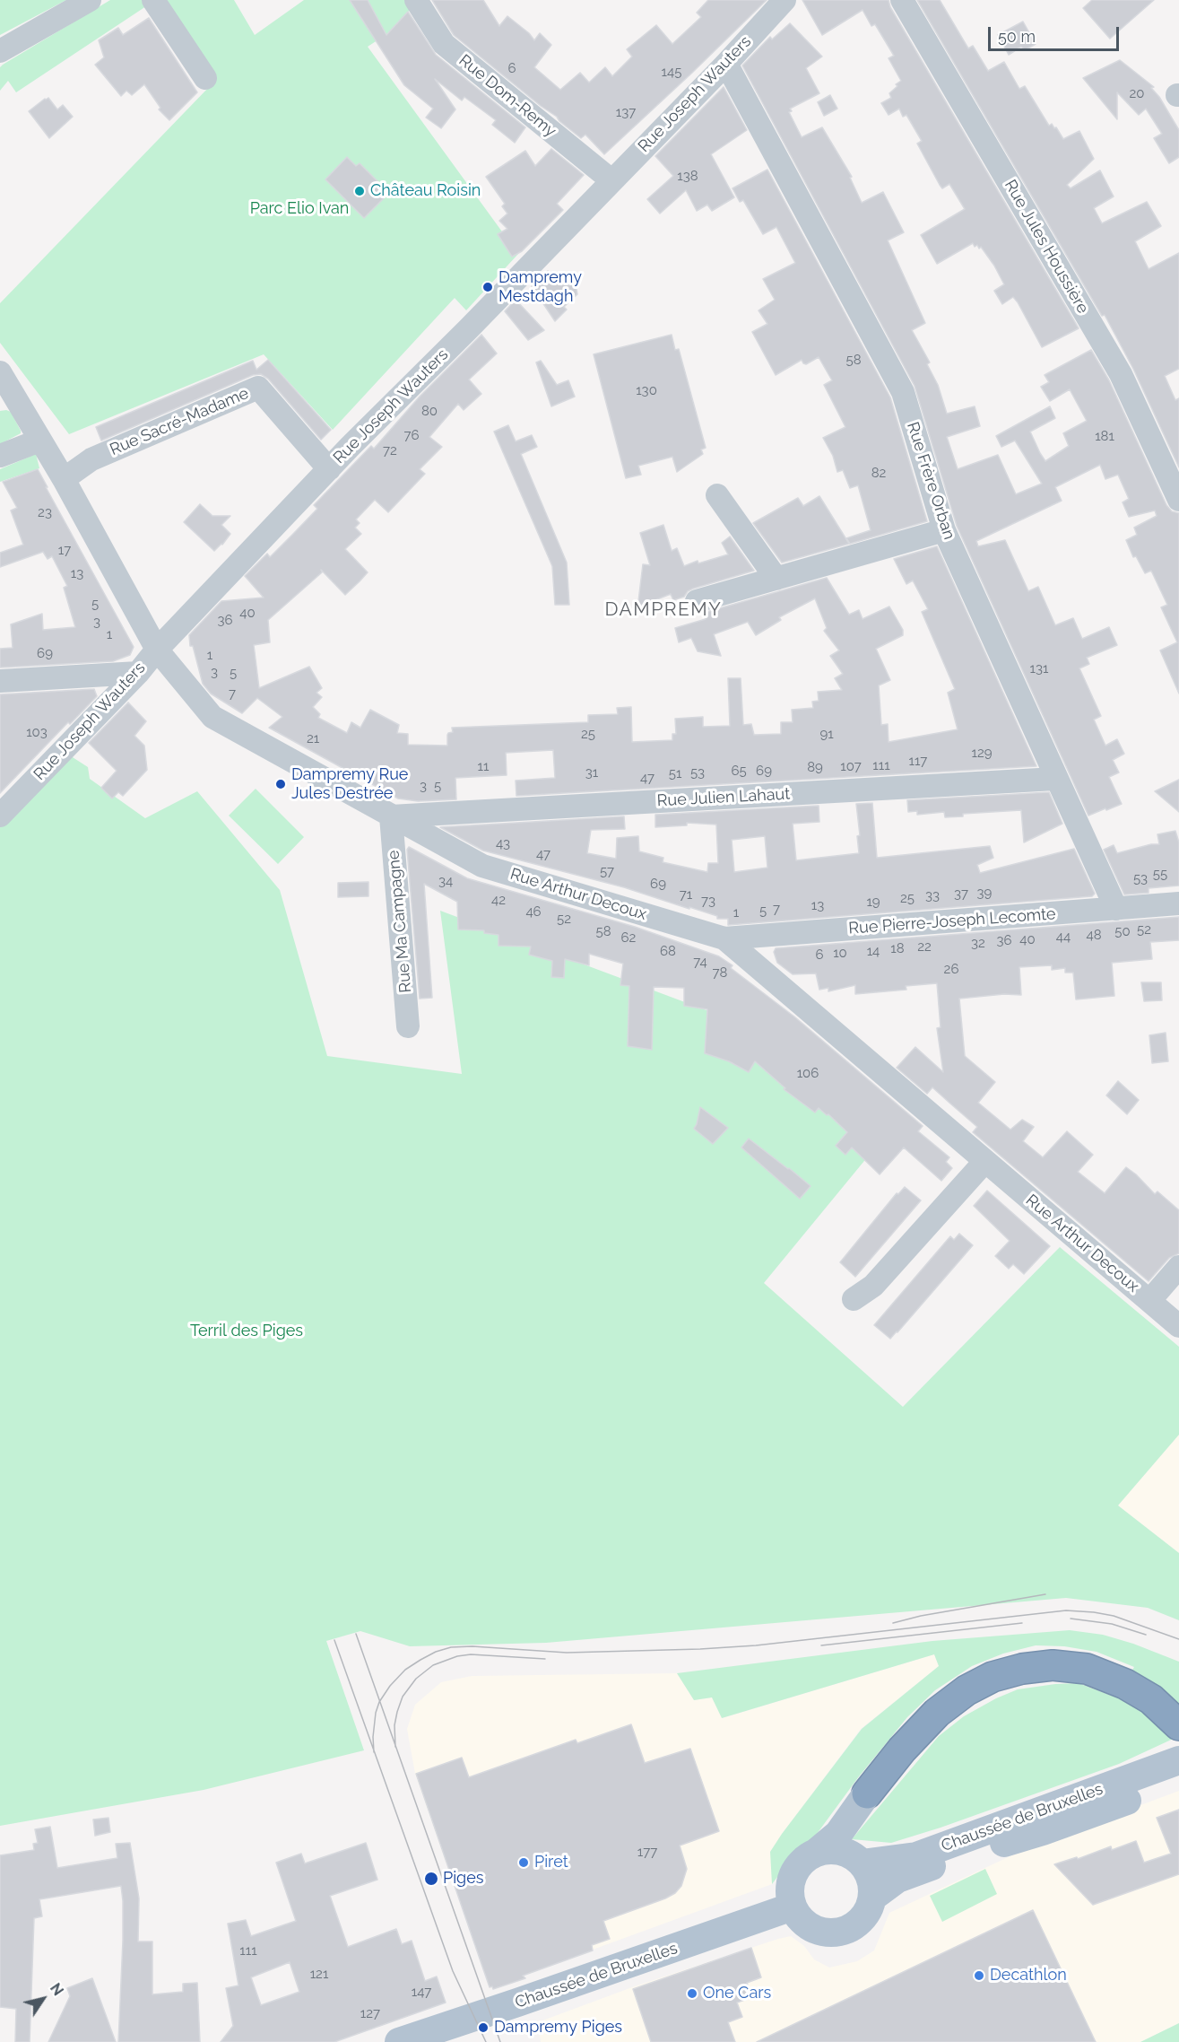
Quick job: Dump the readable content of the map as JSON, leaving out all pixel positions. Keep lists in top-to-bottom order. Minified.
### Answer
{"streets":{"main road":["Chaussée de Bruxelles"],"street":["Rue Joseph Wauters","Rue Dom-Remy","Rue Jules Houssière","Rue Sacré-Madame","Rue Frère Orban","Rue Julien Lahaut","Rue Arthur Decoux","Rue Ma Campagne","Rue Pierre-Joseph Lecomte"]},"crossings":[["Rue Joseph Wauters","Rue Dom-Remy"],["Rue Joseph Wauters","Rue Sacré-Madame"],["Rue Joseph Wauters","Rue Frère Orban"],["Rue Joseph Wauters","Rue Arthur Decoux"],["Rue Frère Orban","Rue Julien Lahaut"],["Rue Frère Orban","Rue Pierre-Joseph Lecomte"],["Rue Julien Lahaut","Rue Arthur Decoux"],["Rue Julien Lahaut","Rue Ma Campagne"],["Rue Arthur Decoux","Rue Ma Campagne"],["Rue Arthur Decoux","Rue Pierre-Joseph Lecomte"]],"districts":["DAMPREMY"],"parks":["Parc Elio Ivan","Terril des Piges"],"places":["Château Roisin","Dampremy Mestdagh","Dampremy Rue Jules Destrée","Piret","Piges","Decathlon","One Cars","Dampremy Piges"],"house_numbers":["6","145","20","137","138","58","130","80","76","181","72","82","23","17","13","5","40","36","3","1","69","1","131","3","5","7","103","25","91","21","129","117","111","11","107","89","65","69","31","53","51","47","3","5","43","47","57","55","53","34","69","39","37","71","33","25","42","73","19","13","7","5","46","1","52","52","58","50","48","44","62","40","36","32","22","18","68","14","10","6","74","26","78","106","177","111","121","147","127"],"scale_bar":"50 m","north":"top right"}
